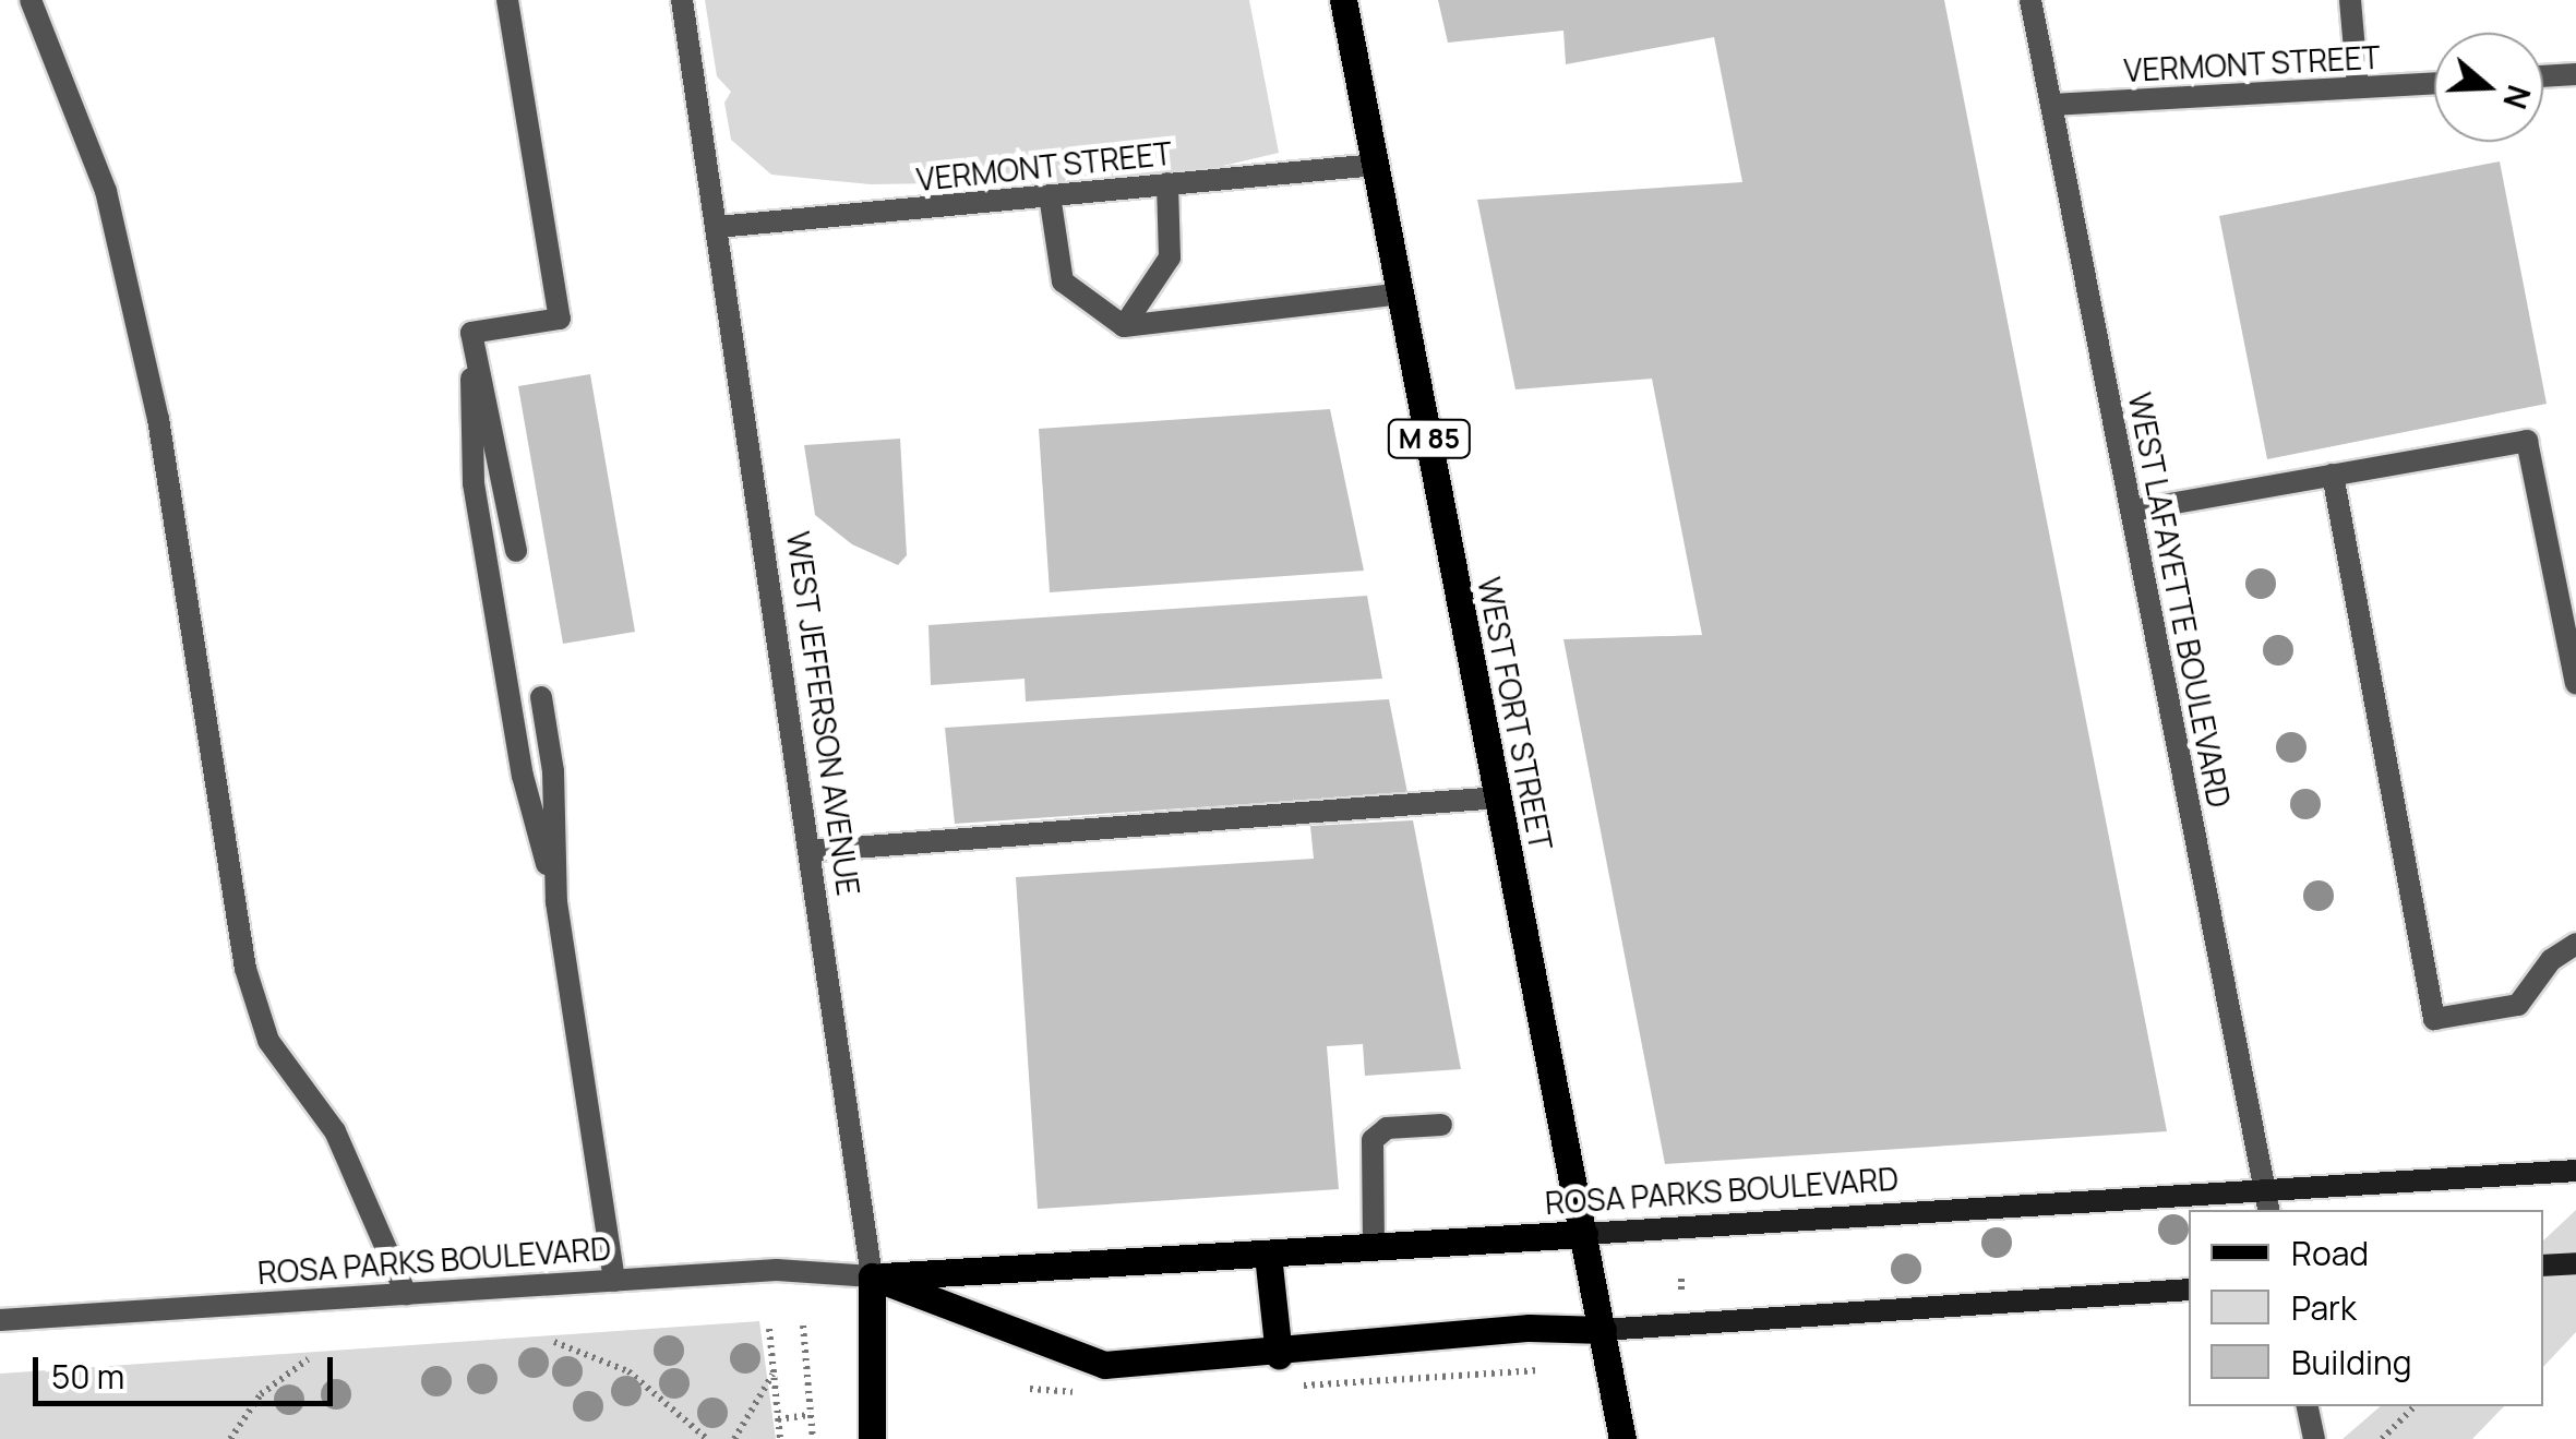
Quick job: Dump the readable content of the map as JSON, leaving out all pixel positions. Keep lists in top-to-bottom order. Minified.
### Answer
{"streets":{"main road":["M 85","WEST JEFFERSON AVENUE","WEST FORT STREET","ROSA PARKS BOULEVARD"],"street":["VERMONT STREET","WEST LAFAYETTE BOULEVARD"]},"crossings":[["VERMONT STREET","WEST LAFAYETTE BOULEVARD"],["VERMONT STREET","WEST JEFFERSON AVENUE"],["VERMONT STREET","WEST FORT STREET"],["WEST LAFAYETTE BOULEVARD","ROSA PARKS BOULEVARD"],["WEST JEFFERSON AVENUE","ROSA PARKS BOULEVARD"],["WEST FORT STREET","ROSA PARKS BOULEVARD"]],"legend":["Road","Park","Building"],"scale_bar":"50 m","north":"right"}
